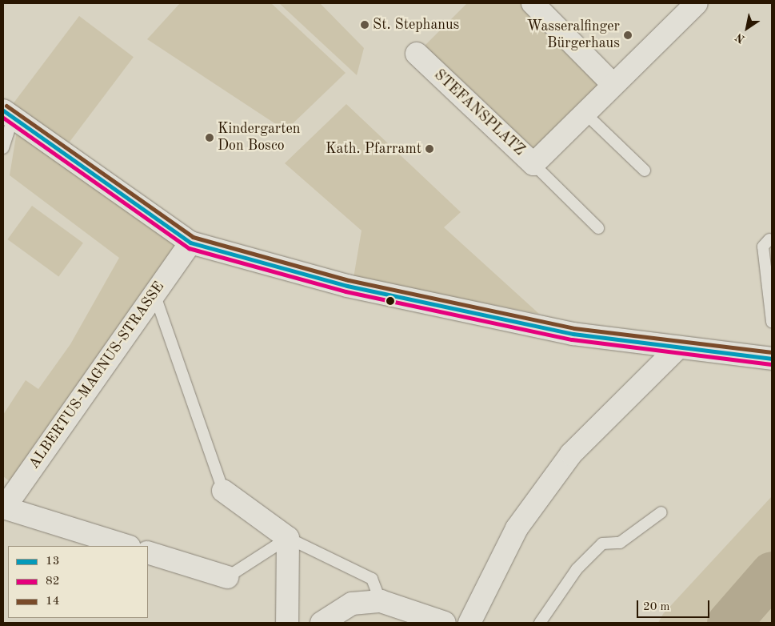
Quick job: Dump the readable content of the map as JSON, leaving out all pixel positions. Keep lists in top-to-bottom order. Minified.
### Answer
{"streets":{"street":["STEFANSPLATZ","ALBERTUS-MAGNUS-STRASSE"]},"places":["St. Stephanus","Wasseralfinger Bürgerhaus","Kindergarten Don Bosco","Kath. Pfarramt"],"lines":["transit line 14","transit line 13","transit line 82"],"legend":["13","82","14"],"scale_bar":"20 m","north":"bottom left"}
